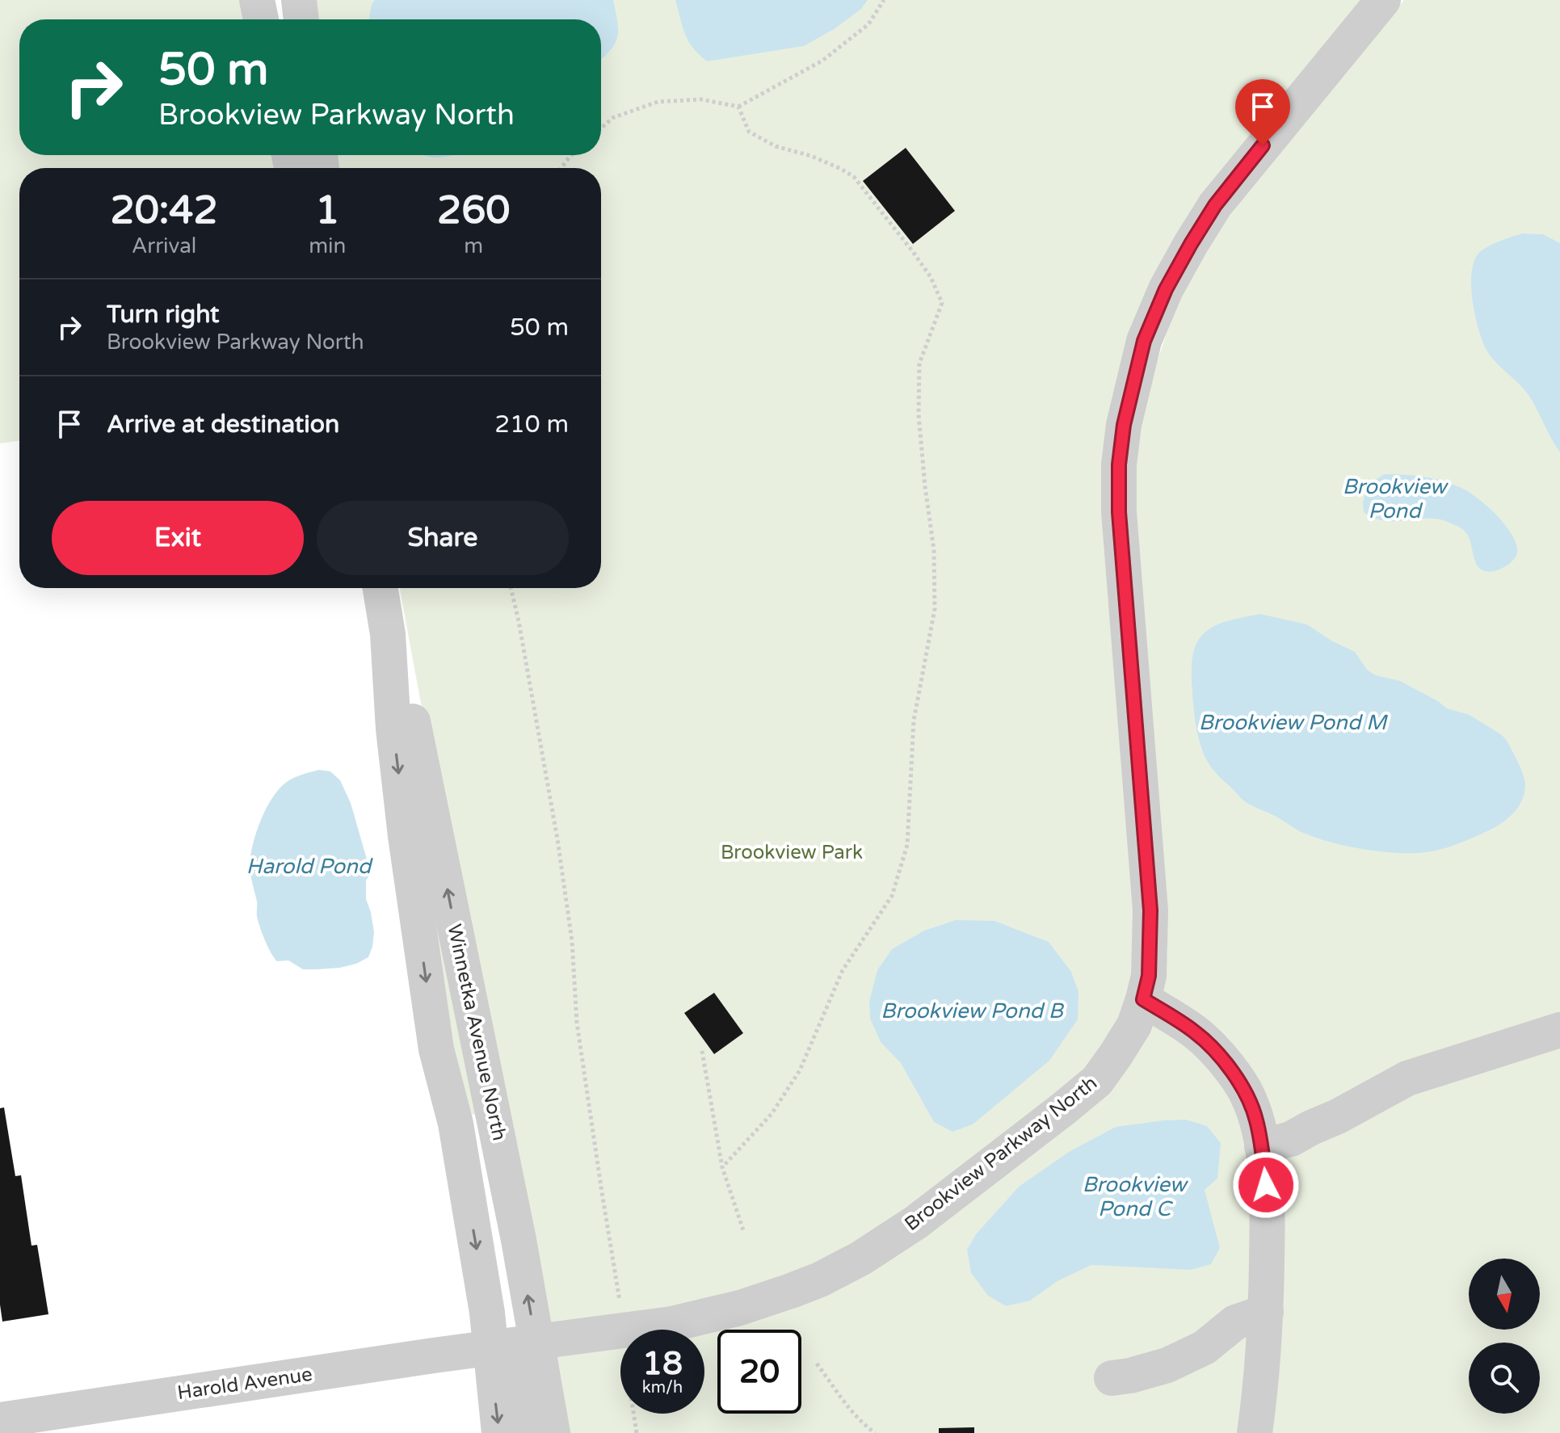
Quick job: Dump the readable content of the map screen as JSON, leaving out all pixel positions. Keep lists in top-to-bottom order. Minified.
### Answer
{"streets":{"street":["Winnetka Avenue North","Brookview Parkway North","Harold Avenue"]},"crossings":[["Winnetka Avenue North","Brookview Parkway North"],["Winnetka Avenue North","Harold Avenue"],["Brookview Parkway North","Harold Avenue"]],"water":["Brookview Pond","Brookview Pond M","Harold Pond","Brookview Pond B","Brookview Pond C"],"parks":["Brookview Park"],"north":"bottom","page":{"turn":["50 m","Brookview Parkway North"],"eta":["20:42","Arrival","1","min","260","m"],"list":[{"name":"Turn right","note":"Brookview Parkway North","value":"50 m"},{"name":"Arrive at destination","value":"210 m"}],"buttons":["Exit","Share"],"speed":"18 km/h","limit":"20"}}
